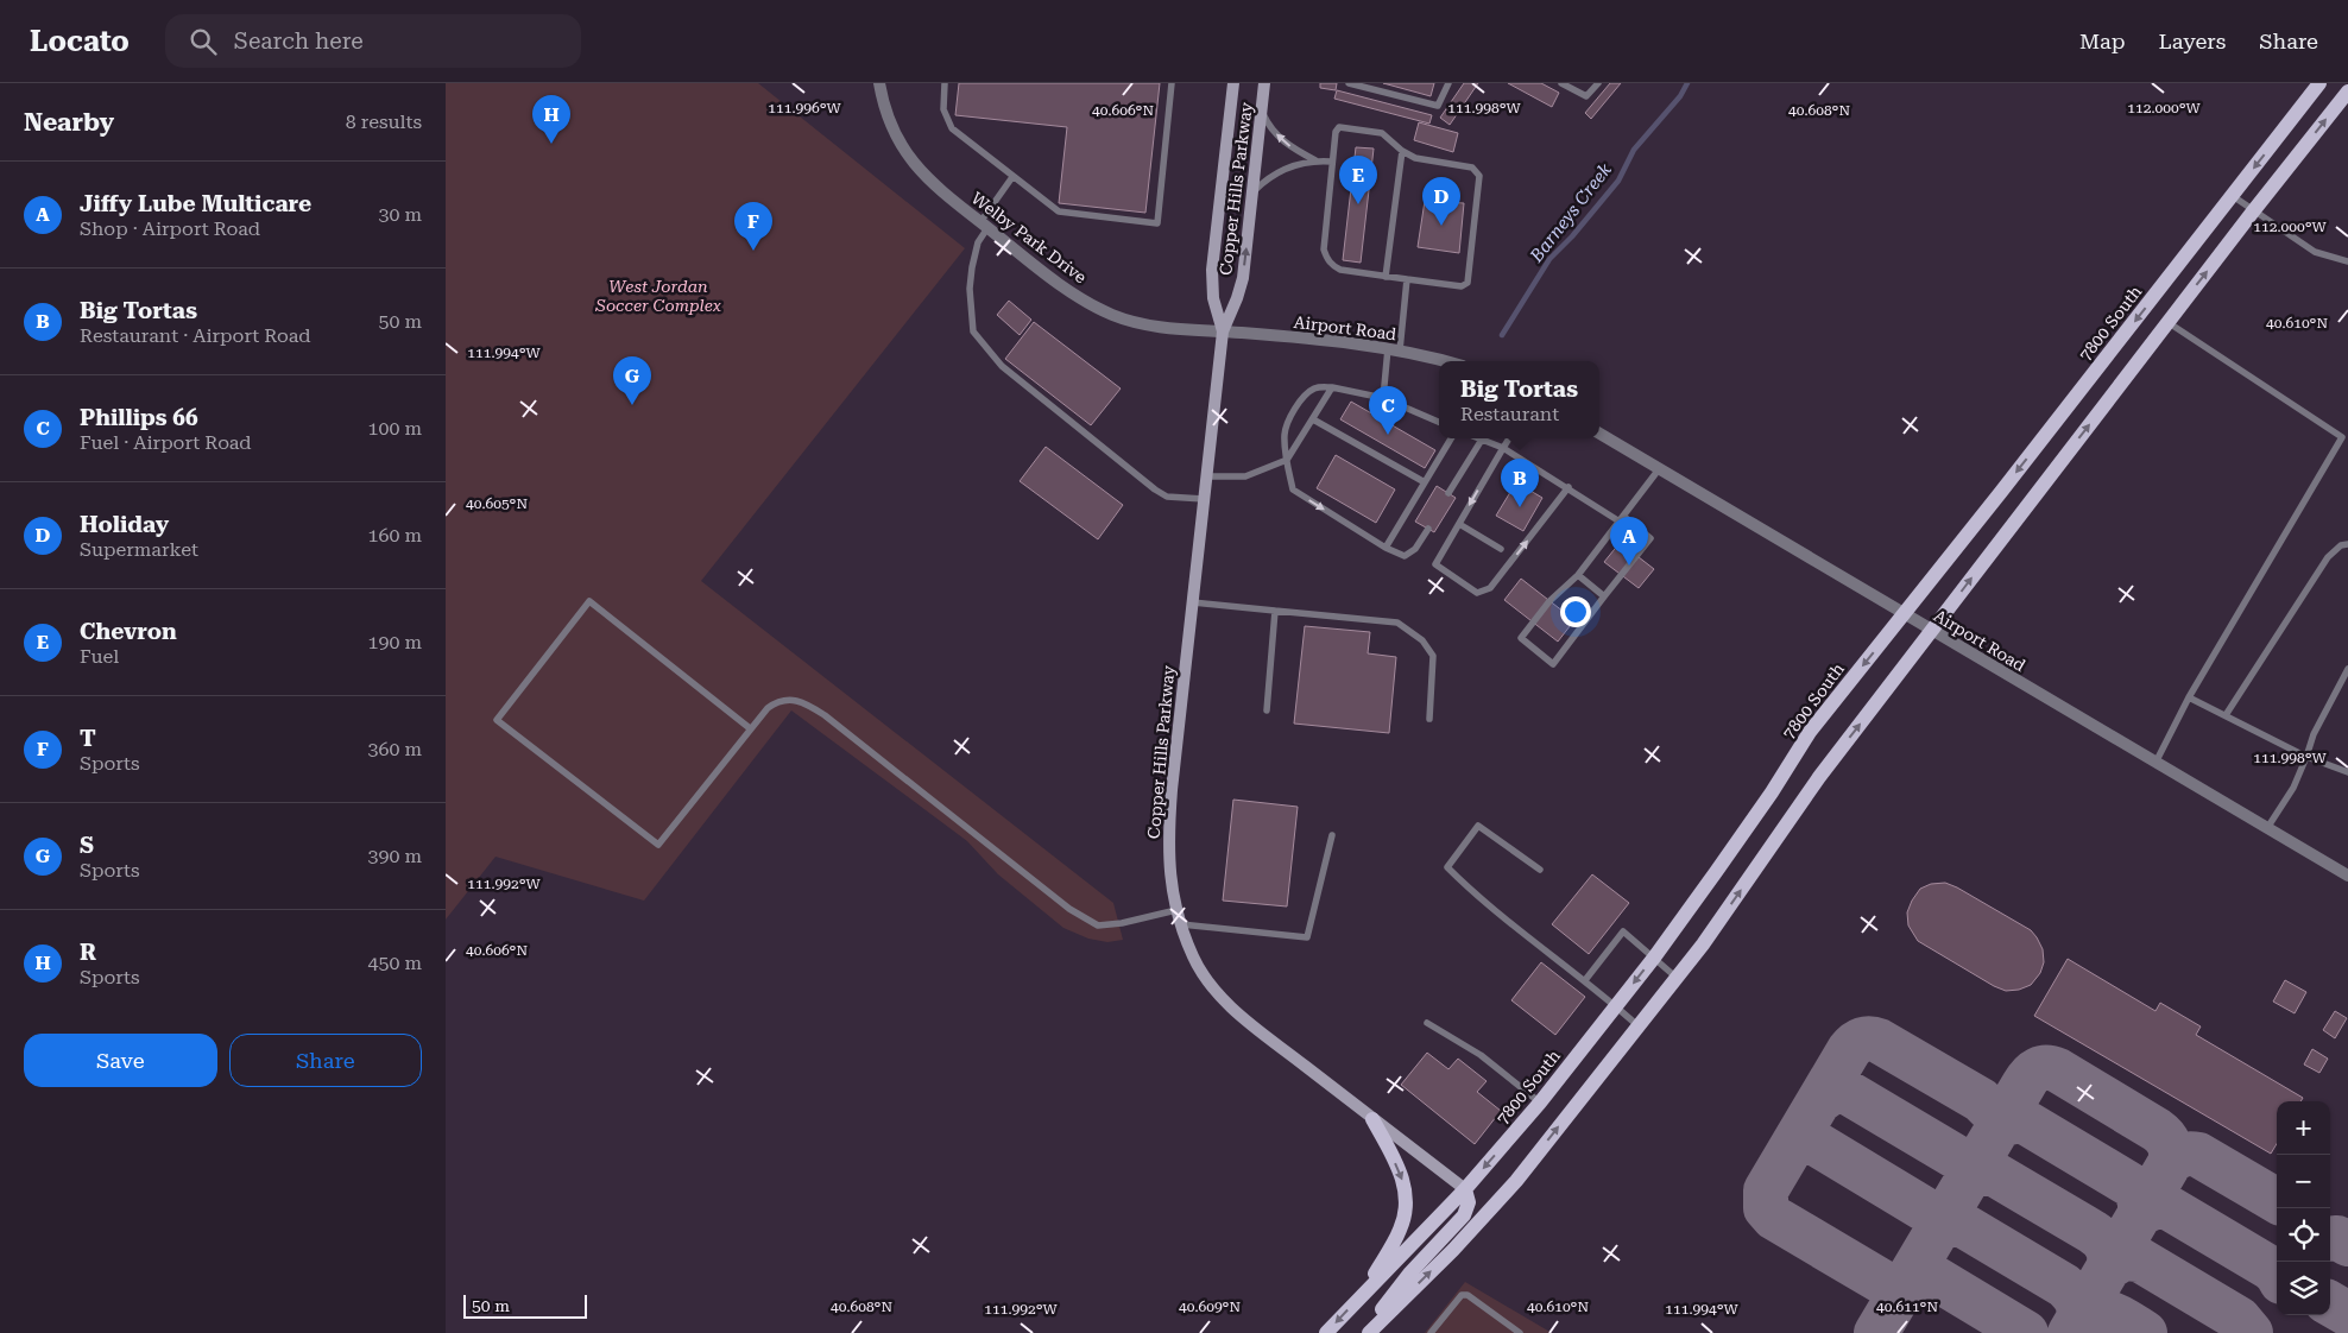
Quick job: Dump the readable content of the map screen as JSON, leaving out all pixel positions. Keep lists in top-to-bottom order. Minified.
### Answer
{"streets":{"main road":["Copper Hills Parkway","7800 South"],"street":["Welby Park Drive","Airport Road"]},"crossings":[["Copper Hills Parkway","Welby Park Drive"],["Copper Hills Parkway","7800 South"],["Copper Hills Parkway","Airport Road"],["Welby Park Drive","Airport Road"],["7800 South","Airport Road"]],"water":["Barneys Creek"],"parks":["West Jordan Soccer Complex"],"scale_bar":"50 m","page":{"header":"Locato","search":"Search here","nav":["Map","Layers","Share"],"heading":["Nearby","8 results"],"pins":["H","E","D","F","G","C","B","A"],"list":[{"mark":"A","name":"Jiffy Lube Multicare","note":"Shop · Airport Road","value":"30 m"},{"mark":"B","name":"Big Tortas","note":"Restaurant · Airport Road","value":"50 m"},{"mark":"C","name":"Phillips 66","note":"Fuel · Airport Road","value":"100 m"},{"mark":"D","name":"Holiday","note":"Supermarket","value":"160 m"},{"mark":"E","name":"Chevron","note":"Fuel","value":"190 m"},{"mark":"F","name":"T","note":"Sports","value":"360 m"},{"mark":"G","name":"S","note":"Sports","value":"390 m"},{"mark":"H","name":"R","note":"Sports","value":"450 m"}],"popup":["Big Tortas","Restaurant"],"buttons":["Save","Share"],"map_buttons":["+","−"],"scale":"50 m"},"coordinates":["111.996°W","111.998°W","112.000°W","40.606°N","40.608°N","40.610°N","111.994°W","40.605°N","111.992°W","40.609°N","40.611°N"]}
